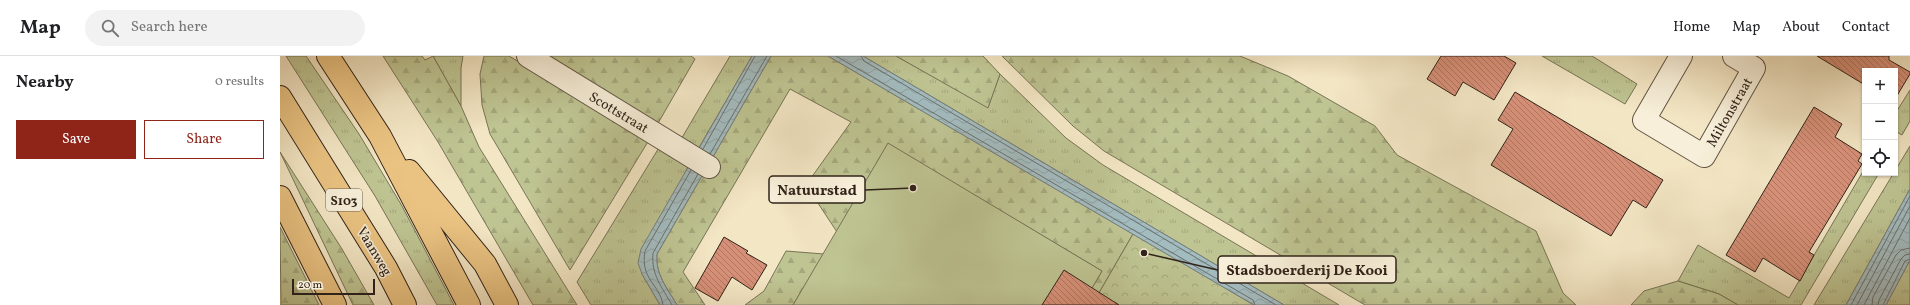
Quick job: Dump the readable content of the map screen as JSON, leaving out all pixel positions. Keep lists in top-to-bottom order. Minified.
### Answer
{"streets":{"highway":["S103","Vaanweg"],"street":["Scottstraat","Miltonstraat"]},"places":["Natuurstad","Stadsboerderij De Kooi"],"scale_bar":"20 m","page":{"header":"Map","search":"Search here","nav":["Home","Map","About","Contact"],"heading":["Nearby","0 results"],"map_buttons":["+","−"],"buttons":["Save","Share"],"scale":"20 m"}}
